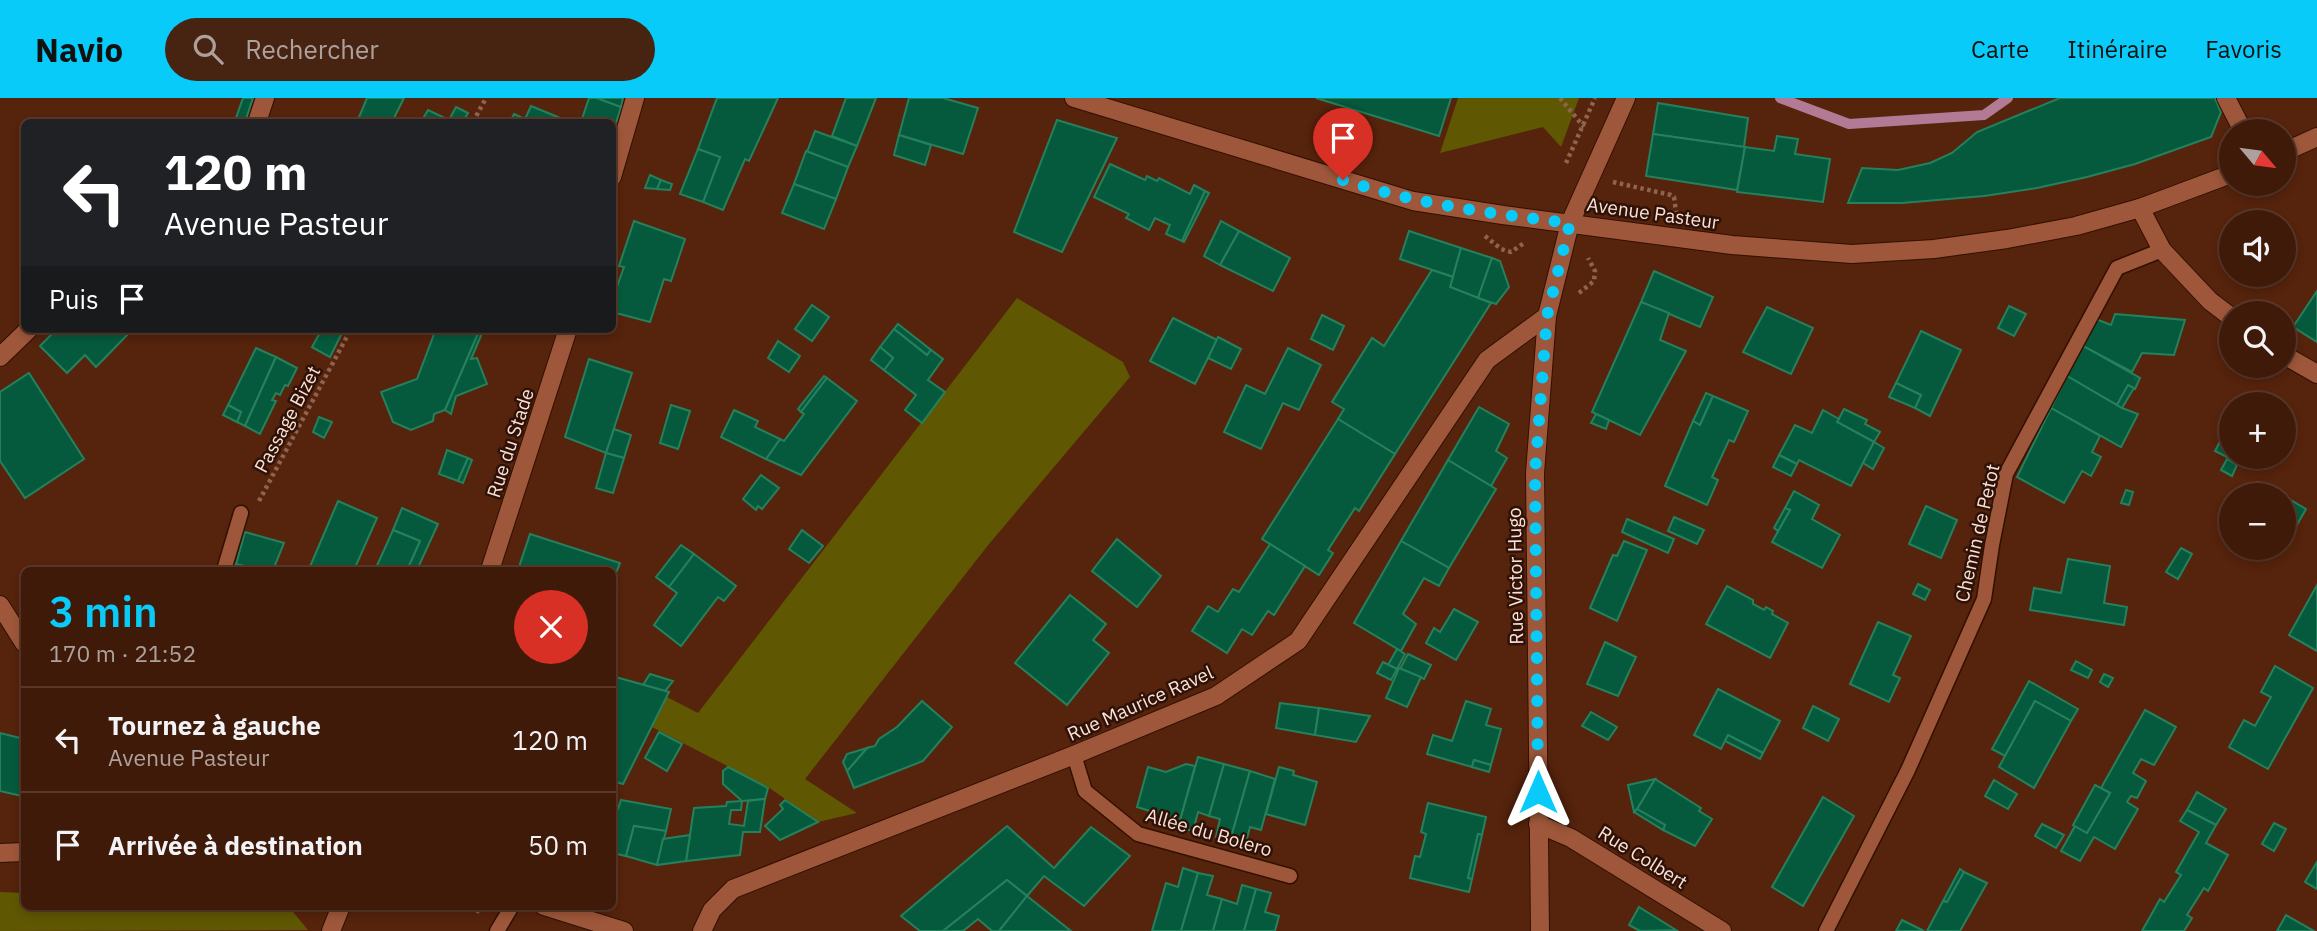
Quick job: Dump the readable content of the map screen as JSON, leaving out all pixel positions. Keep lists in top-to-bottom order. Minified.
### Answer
{"streets":{"street":["Avenue Pasteur","Rue du Stade","Rue Victor Hugo","Rue Maurice Ravel","Rue Colbert"],"lane":["Chemin de Petot","Allée du Bolero"],"path":["Passage Bizet"]},"crossings":[["Avenue Pasteur","Rue Victor Hugo"],["Rue Victor Hugo","Rue Maurice Ravel"],["Rue Victor Hugo","Rue Colbert"],["Rue Maurice Ravel","Allée du Bolero"]],"north":"bottom right","page":{"header":"Navio","search":"Rechercher","nav":["Carte","Itinéraire","Favoris"],"map_buttons":["+","−"],"turn":["120 m","Avenue Pasteur"],"then":"Puis","heading":["3 min","170 m · 21:52"],"list":[{"name":"Tournez à gauche","note":"Avenue Pasteur","value":"120 m"},{"name":"Arrivée à destination","value":"50 m"}]}}
